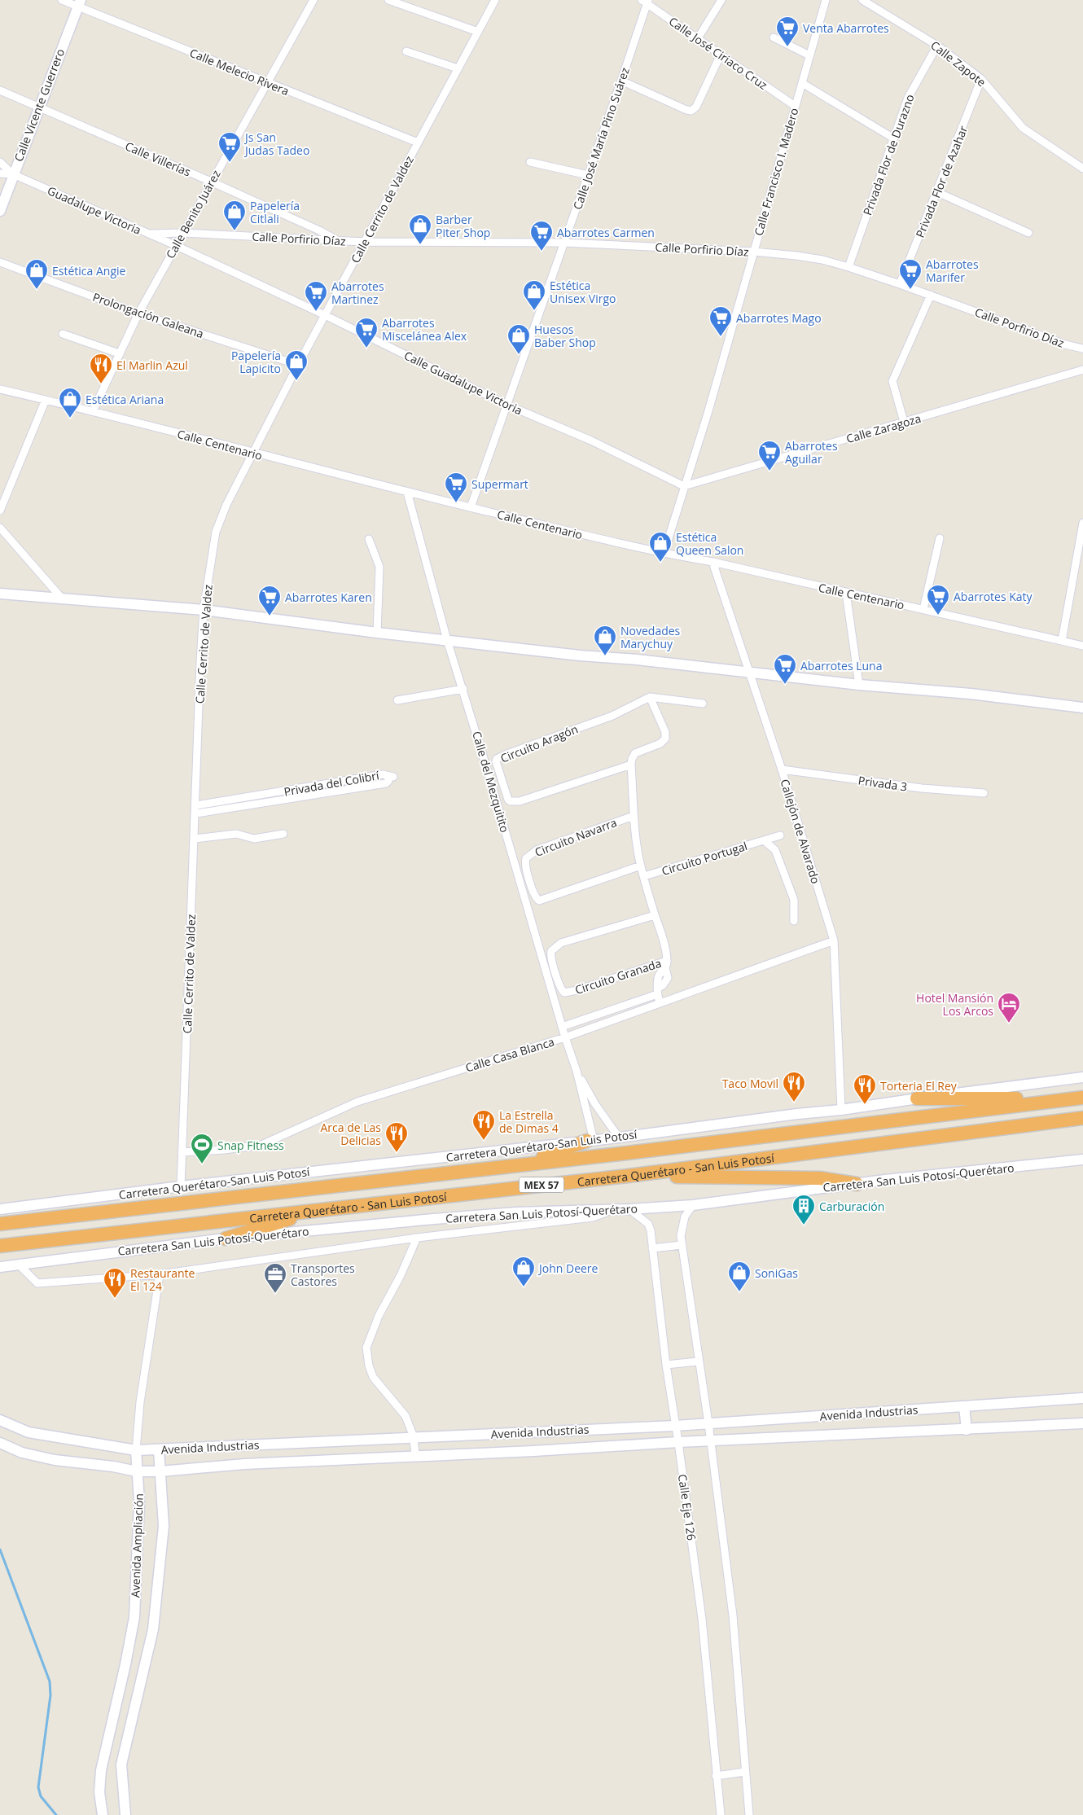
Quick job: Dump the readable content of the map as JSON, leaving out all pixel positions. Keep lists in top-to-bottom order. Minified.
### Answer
{"streets":{"highway":["Carretera Querétaro - San Luis Potosí","MEX 57"],"main road":["Calle Vicente Guerrero","Carretera Querétaro-San Luis Potosí","Carretera San Luis Potosí-Querétaro","Avenida Industrias","Avenida Ampliación"],"street":["Calle José Ciriaco Cruz","Calle Zapote","Calle Melecio Rivera","Calle José María Pino Suárez","Privada Flor de Durazno","Calle Villerías","Calle Francisco I. Madero","Privada Flor de Azahar","Calle Cerrito de Valdez","Guadalupe Victoria","Calle Benito Juárez","Calle Porfirio Díaz","Prolongación Galeana","Calle Guadalupe Victoria","Calle Zaragoza","Calle Centenario","Circuito Aragón","Calle del Mezquitito","Privada del Colibrí","Privada 3","Callejón de Alvarado","Circuito Navarra","Circuito Portugal","Circuito Granada","Calle Casa Blanca","Calle Eje 126"]},"crossings":[["Calle José Ciriaco Cruz","Calle José María Pino Suárez"],["Calle José Ciriaco Cruz","Calle Francisco I. Madero"],["Calle Zapote","Privada Flor de Durazno"],["Calle Zapote","Privada Flor de Azahar"],["Calle Melecio Rivera","Calle Vicente Guerrero"],["Calle Melecio Rivera","Calle Cerrito de Valdez"],["Calle Melecio Rivera","Calle Benito Juárez"],["Calle Vicente Guerrero","Calle Villerías"],["Calle Vicente Guerrero","Guadalupe Victoria"],["Calle José María Pino Suárez","Calle Porfirio Díaz"],["Calle José María Pino Suárez","Calle Guadalupe Victoria"],["Calle José María Pino Suárez","Calle Centenario"],["Privada Flor de Durazno","Calle Porfirio Díaz"],["Calle Villerías","Calle Benito Juárez"],["Calle Villerías","Calle Porfirio Díaz"],["Calle Francisco I. Madero","Calle Porfirio Díaz"],["Calle Francisco I. Madero","Calle Guadalupe Victoria"],["Calle Francisco I. Madero","Calle Zaragoza"],["Calle Francisco I. Madero","Calle Centenario"],["Privada Flor de Azahar","Calle Porfirio Díaz"],["Calle Cerrito de Valdez","Calle Porfirio Díaz"],["Calle Cerrito de Valdez","Prolongación Galeana"],["Calle Cerrito de Valdez","Calle Guadalupe Victoria"],["Calle Cerrito de Valdez","Calle Centenario"],["Calle Cerrito de Valdez","Privada del Colibrí"],["Calle Cerrito de Valdez","Calle Casa Blanca"],["Calle Cerrito de Valdez","Carretera Querétaro-San Luis Potosí"],["Guadalupe Victoria","Calle Benito Juárez"],["Guadalupe Victoria","Calle Porfirio Díaz"],["Guadalupe Victoria","Calle Guadalupe Victoria"],["Calle Benito Juárez","Calle Porfirio Díaz"],["Calle Benito Juárez","Prolongación Galeana"],["Calle Benito Juárez","Calle Guadalupe Victoria"],["Calle Benito Juárez","Calle Centenario"],["Calle Guadalupe Victoria","Calle Zaragoza"],["Calle Centenario","Calle del Mezquitito"],["Calle Centenario","Callejón de Alvarado"],["Calle del Mezquitito","Calle Casa Blanca"],["Calle del Mezquitito","Carretera Querétaro-San Luis Potosí"],["Privada 3","Callejón de Alvarado"],["Callejón de Alvarado","Calle Casa Blanca"],["Callejón de Alvarado","Carretera Querétaro-San Luis Potosí"],["Carretera San Luis Potosí-Querétaro","Calle Eje 126"],["Avenida Industrias","Calle Eje 126"],["Avenida Industrias","Avenida Ampliación"]],"places":{"supermarket":["Venta Abarrotes","Js San Judas Tadeo","Abarrotes Carmen","Abarrotes Marifer","Abarrotes Martinez","Abarrotes Mago","Abarrotes Miscelánea Alex","Abarrotes Aguilar","Supermart","Abarrotes Katy","Abarrotes Karen","Abarrotes Luna"],"shop":["Papelería Citlali","Barber Piter Shop","Estética Angie","Estética Unisex Virgo","Huesos Baber Shop","Papelería Lapicito","Estética Ariana","Estética Queen Salon","Novedades Marychuy","John Deere","SoniGas"],"restaurant":["El Marlin Azul","Taco Movil","Torteria El Rey","La Estrella de Dimas 4","Arca de Las Delicias","Restaurante El 124"],"hotel":["Hotel Mansión Los Arcos"],"sports":["Snap Fitness"],"building":["Carburación"],"office":["Transportes Castores"]}}
